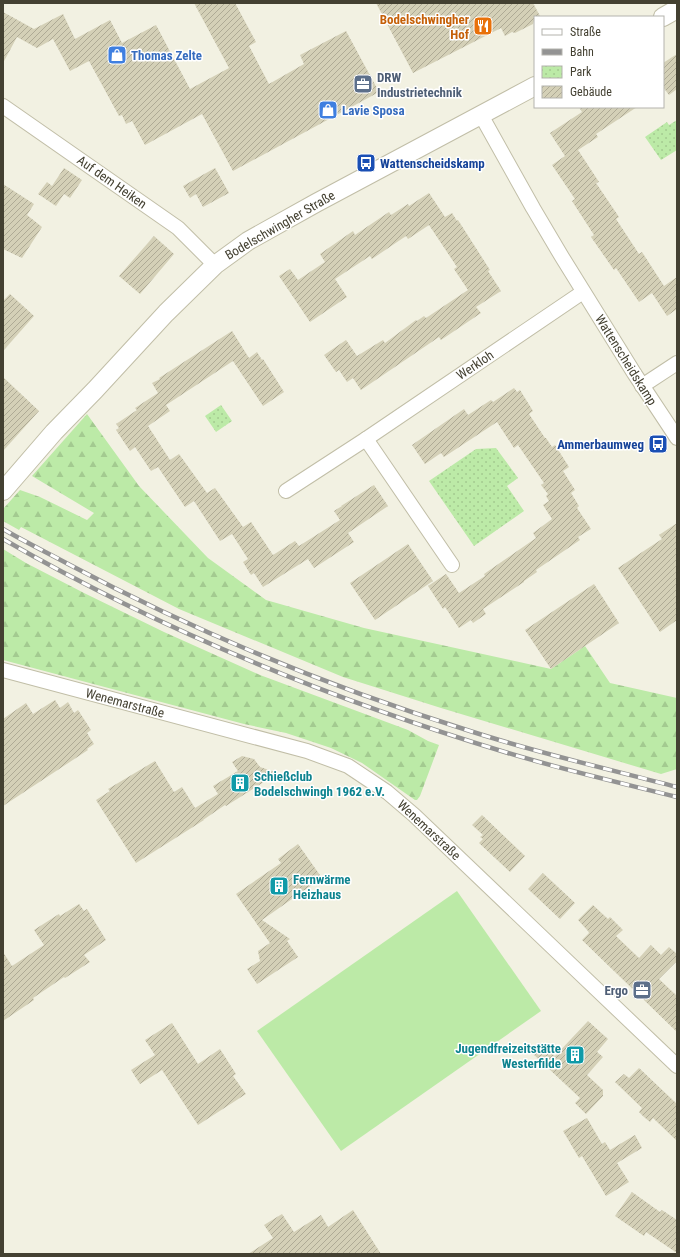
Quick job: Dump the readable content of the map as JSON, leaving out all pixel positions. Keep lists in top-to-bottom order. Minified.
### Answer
{"streets":{"street":["Auf dem Heiken","Bodelschwingher Straße","Wattenscheidskamp","Werkloh","Wenemarstraße"]},"crossings":[["Auf dem Heiken","Bodelschwingher Straße"],["Bodelschwingher Straße","Wattenscheidskamp"],["Wattenscheidskamp","Werkloh"]],"places":{"restaurant":["Bodelschwingher Hof"],"shop":["Thomas Zelte","Lavie Sposa"],"office":["DRW Industrietechnik","Ergo"],"bus stop":["Wattenscheidskamp","Ammerbaumweg"],"building":["Schießclub Bodelschwingh 1962 e.V.","Fernwärme Heizhaus","Jugendfreizeitstätte Westerfilde"]},"legend":["Straße","Bahn","Park","Gebäude"]}
